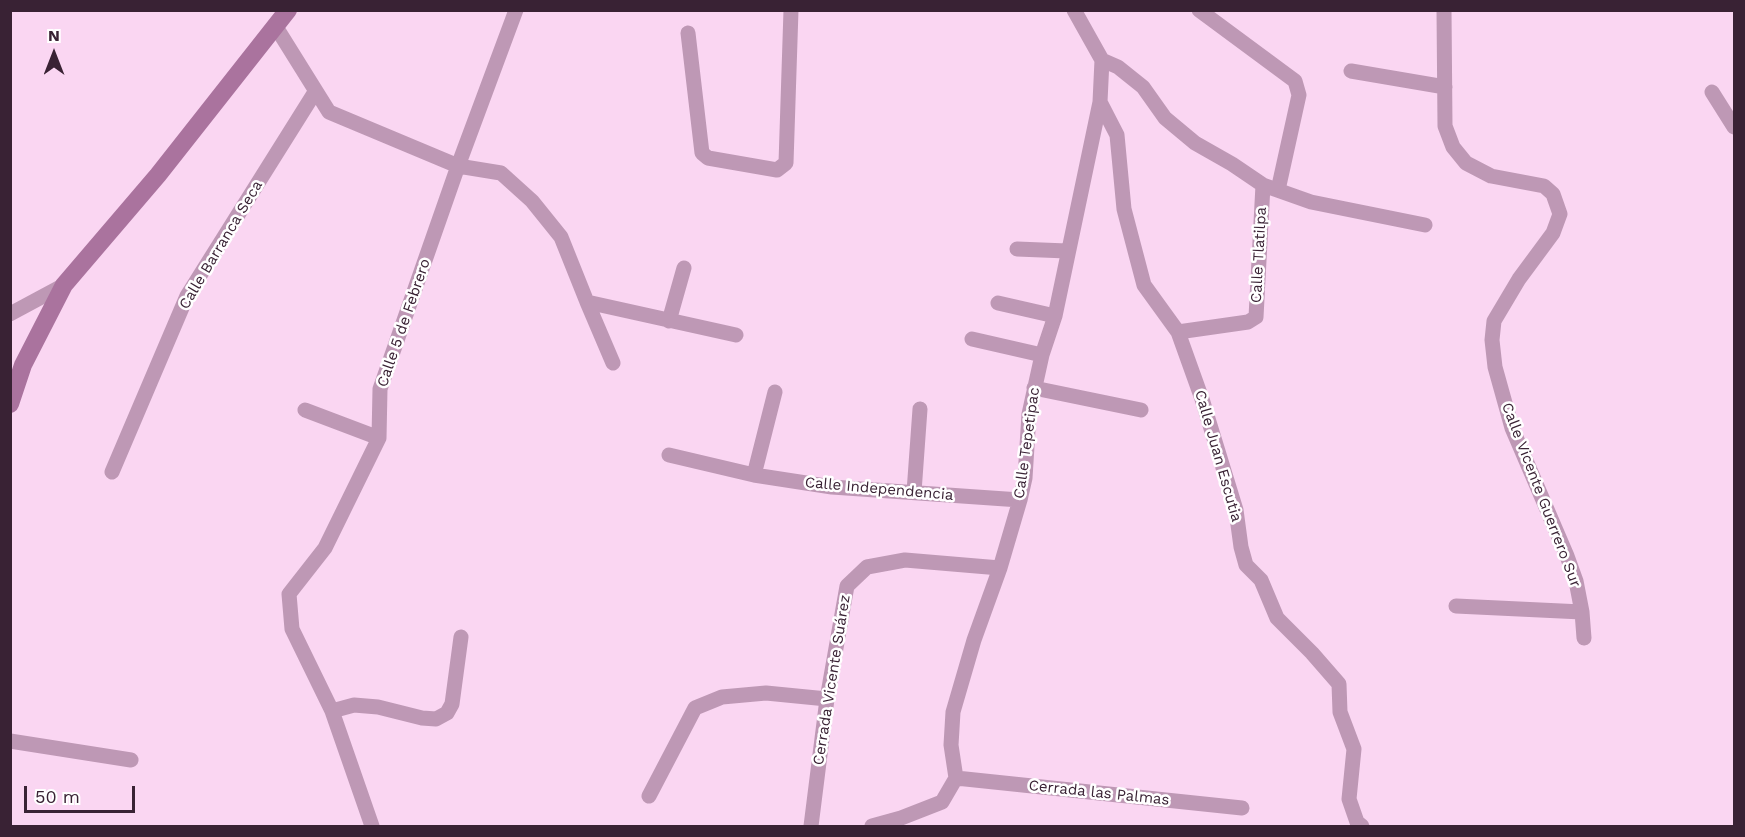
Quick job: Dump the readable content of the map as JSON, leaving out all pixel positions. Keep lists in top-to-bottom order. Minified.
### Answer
{"streets":{"street":["Calle Barranca Seca","Calle Tlatilpa","Calle 5 de Febrero","Calle Tepetipac","Calle Juan Escutia","Calle Independencia","Calle Vicente Guerrero Sur","Cerrada Vicente Suárez","Cerrada las Palmas"]},"crossings":[["Calle Tlatilpa","Calle Tepetipac"],["Calle Tlatilpa","Calle Juan Escutia"],["Calle Tepetipac","Calle Juan Escutia"],["Calle Tepetipac","Calle Independencia"],["Calle Tepetipac","Cerrada Vicente Suárez"],["Calle Tepetipac","Cerrada las Palmas"]],"scale_bar":"50 m","north":"top"}
